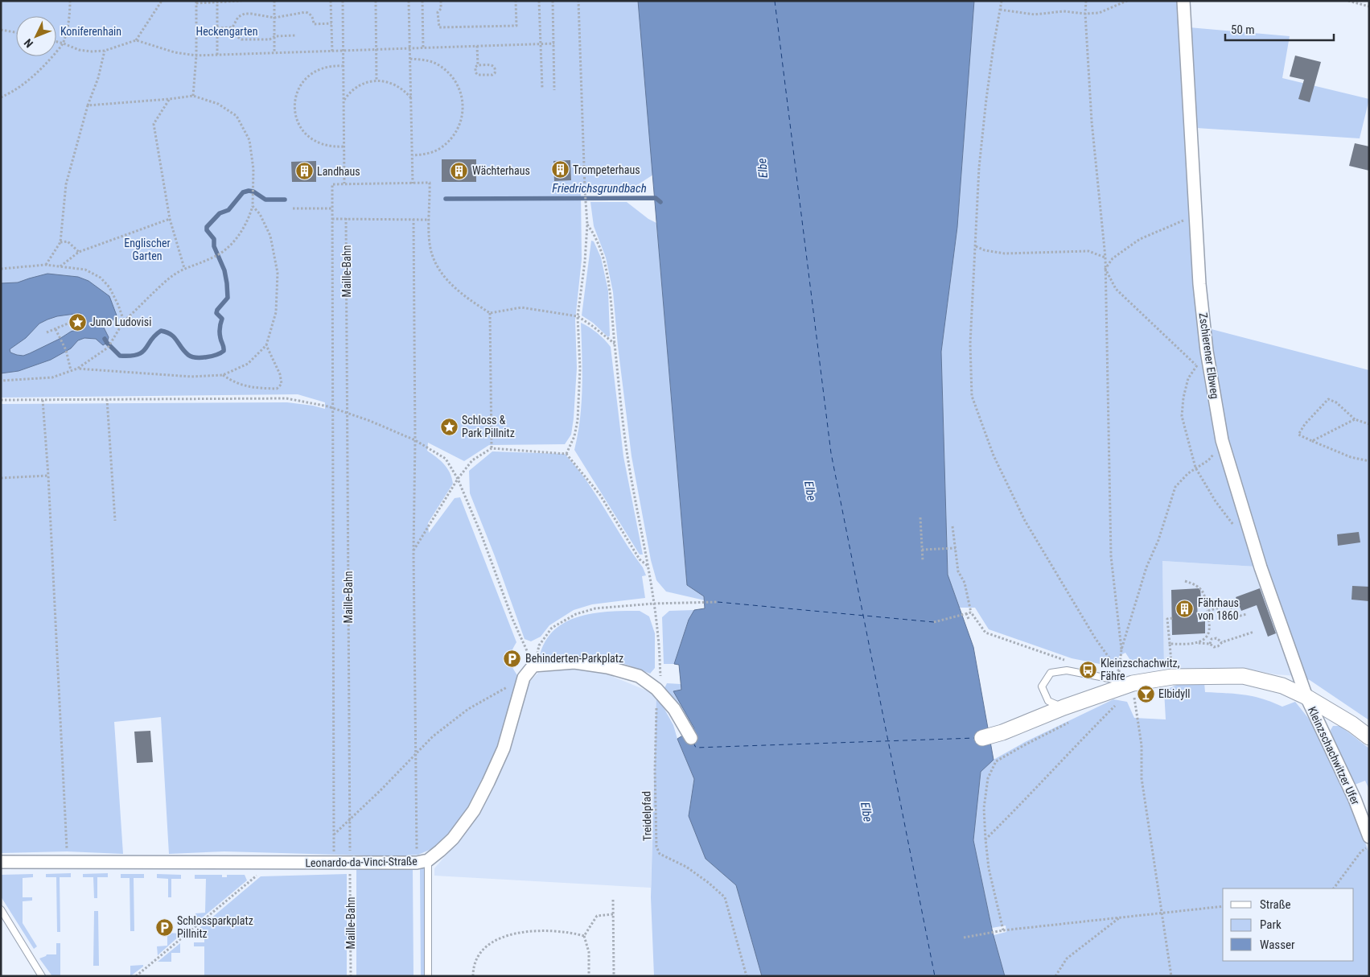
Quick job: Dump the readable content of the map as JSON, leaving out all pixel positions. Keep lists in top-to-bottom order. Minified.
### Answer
{"streets":{"street":["Zschierener Elbweg","Kleinzschachwitzer Ufer","Leonardo-da-Vinci-Straße"],"path":["Maille-Bahn","Treidelpfad"]},"crossings":[["Maille-Bahn","Leonardo-da-Vinci-Straße"],["Zschierener Elbweg","Kleinzschachwitzer Ufer"]],"water":["Elbe","Friedrichsgrundbach"],"parks":["Koniferenhain","Heckengarten","Englischer Garten"],"places":{"building":["Trompeterhaus","Wächterhaus","Landhaus","Fährhaus von 1860"],"place":["Juno Ludovisi","Schloss & Park Pillnitz"],"parking":["Behinderten-Parkplatz","Schlossparkplatz Pillnitz"],"bus stop":["Kleinzschachwitz, Fähre"],"bar":["Elbidyll"]},"legend":["Straße","Park","Wasser"],"scale_bar":"50 m","north":"bottom left"}
